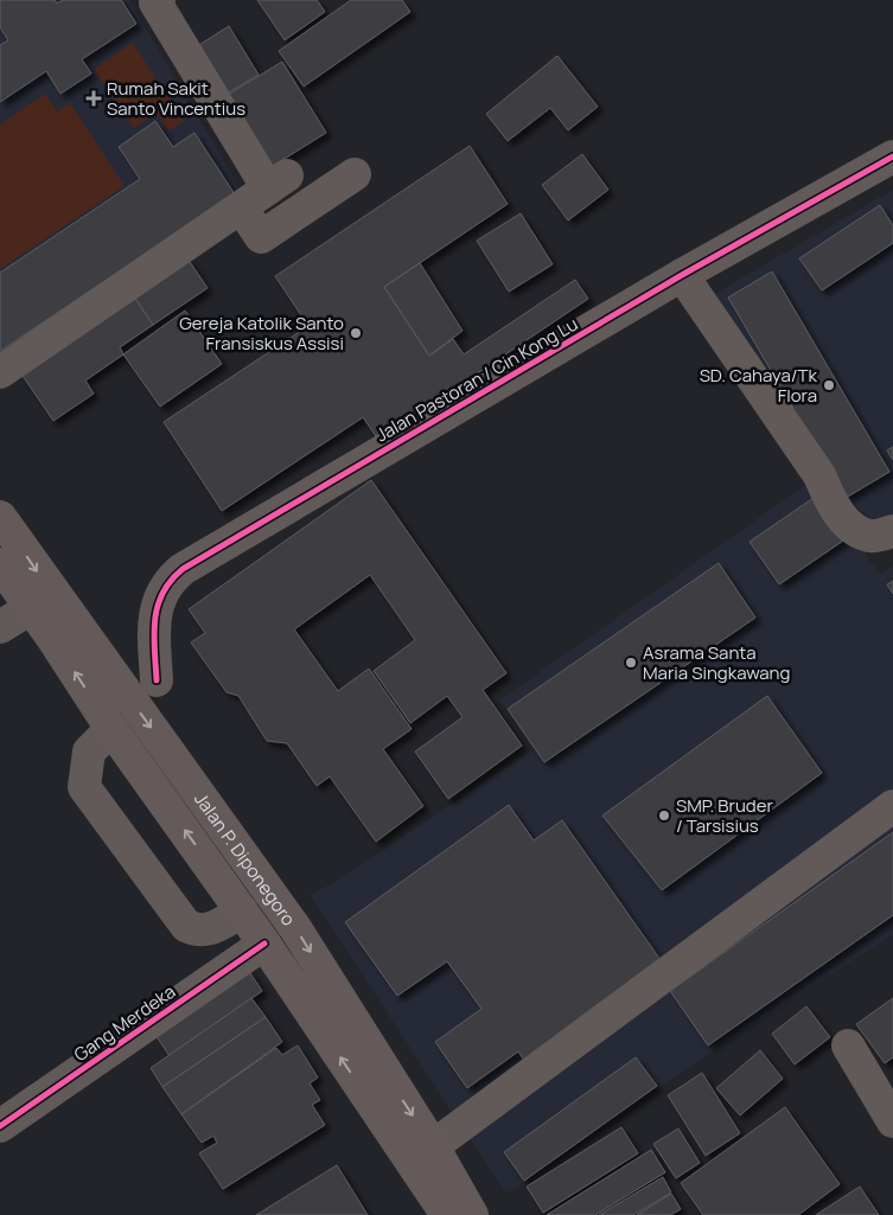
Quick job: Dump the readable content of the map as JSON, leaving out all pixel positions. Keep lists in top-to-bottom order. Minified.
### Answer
{"streets":{"main road":["Jalan P. Diponegoro"],"street":["Jalan Pastoran / Cin Kong Lu","Gang Merdeka"]},"crossings":[["Jalan P. Diponegoro","Gang Merdeka"]],"places":{"health":["Rumah Sakit Santo Vincentius"],"other":["Gereja Katolik Santo Fransiskus Assisi","SD. Cahaya/Tk Flora","Asrama Santa Maria Singkawang","SMP. Bruder / Tarsisius"]}}
